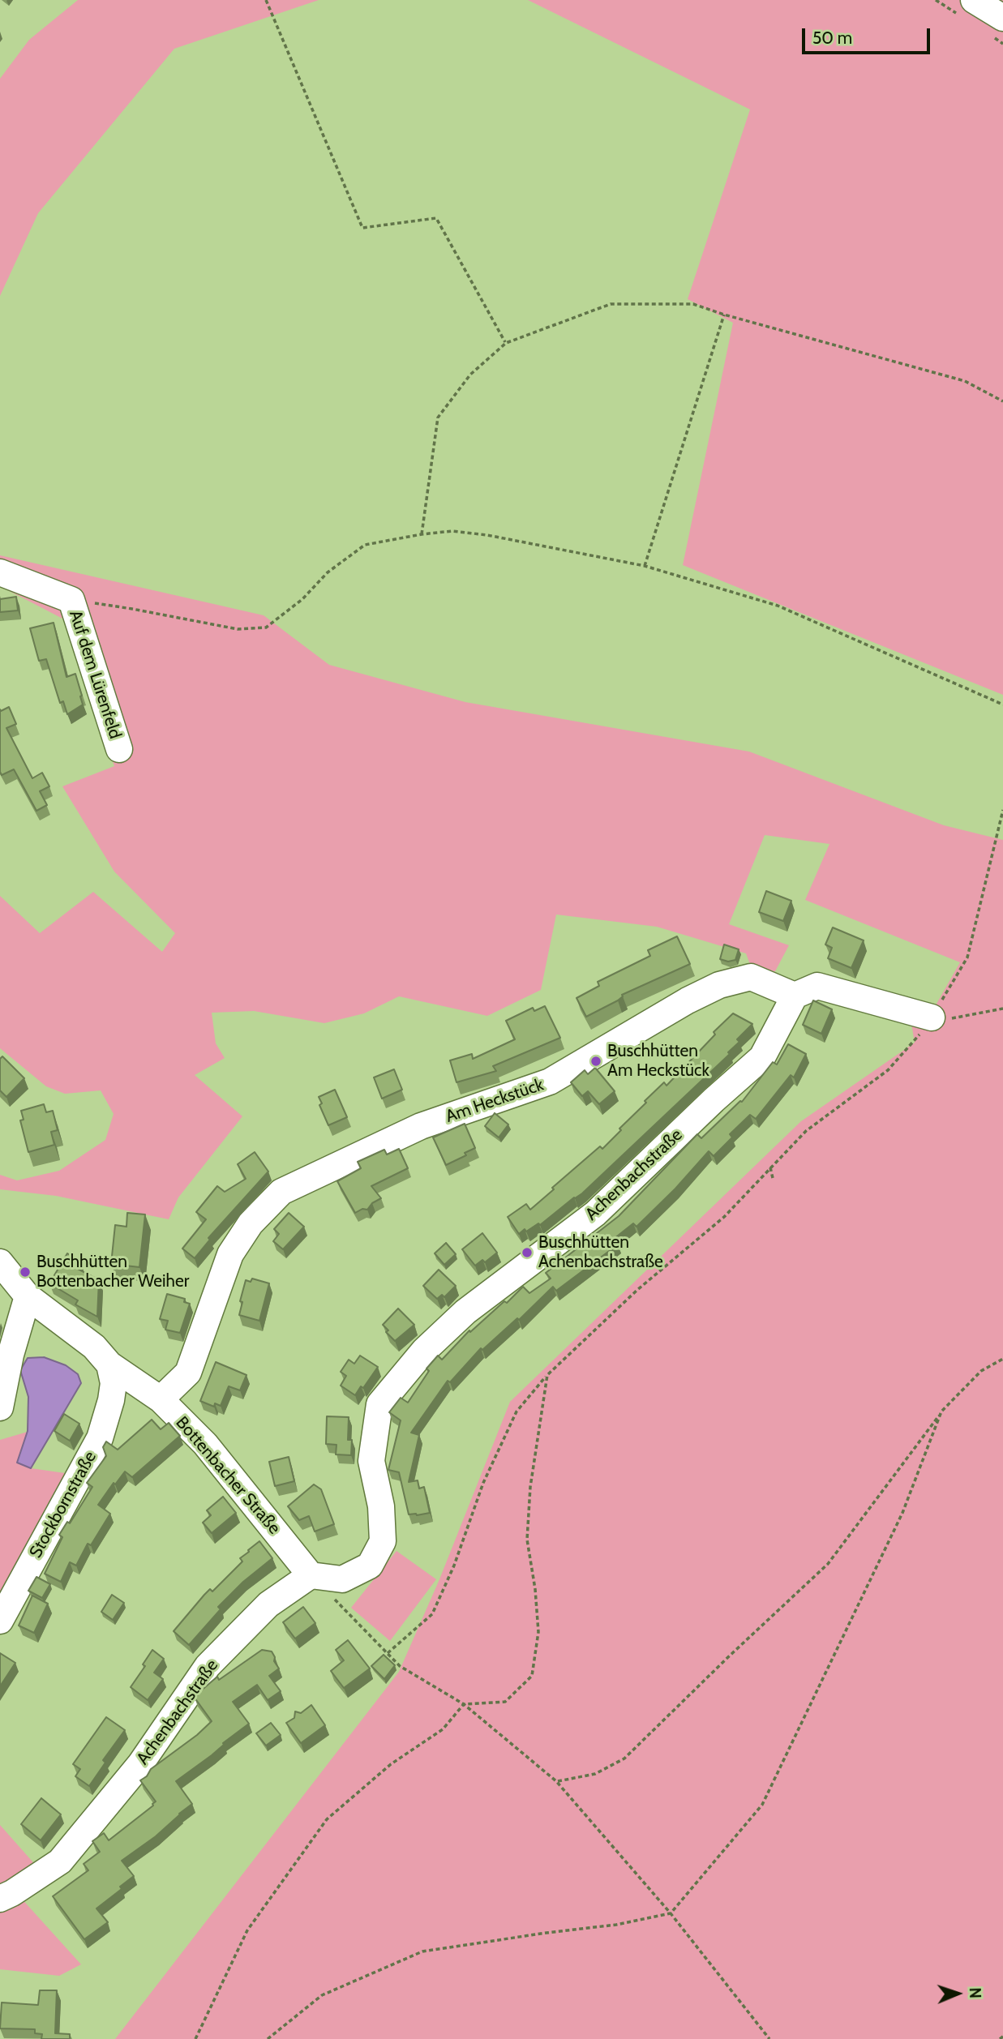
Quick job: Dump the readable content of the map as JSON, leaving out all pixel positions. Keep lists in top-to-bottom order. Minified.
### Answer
{"streets":{"street":["Auf dem Lürenfeld","Am Heckstück","Achenbachstraße","Bottenbacher Straße","Stockbornstraße"]},"crossings":[["Am Heckstück","Achenbachstraße"],["Am Heckstück","Bottenbacher Straße"],["Achenbachstraße","Bottenbacher Straße"],["Bottenbacher Straße","Stockbornstraße"]],"places":["Buschhütten Am Heckstück","Buschhütten Achenbachstraße","Buschhütten Bottenbacher Weiher"],"scale_bar":"50 m","north":"right"}
